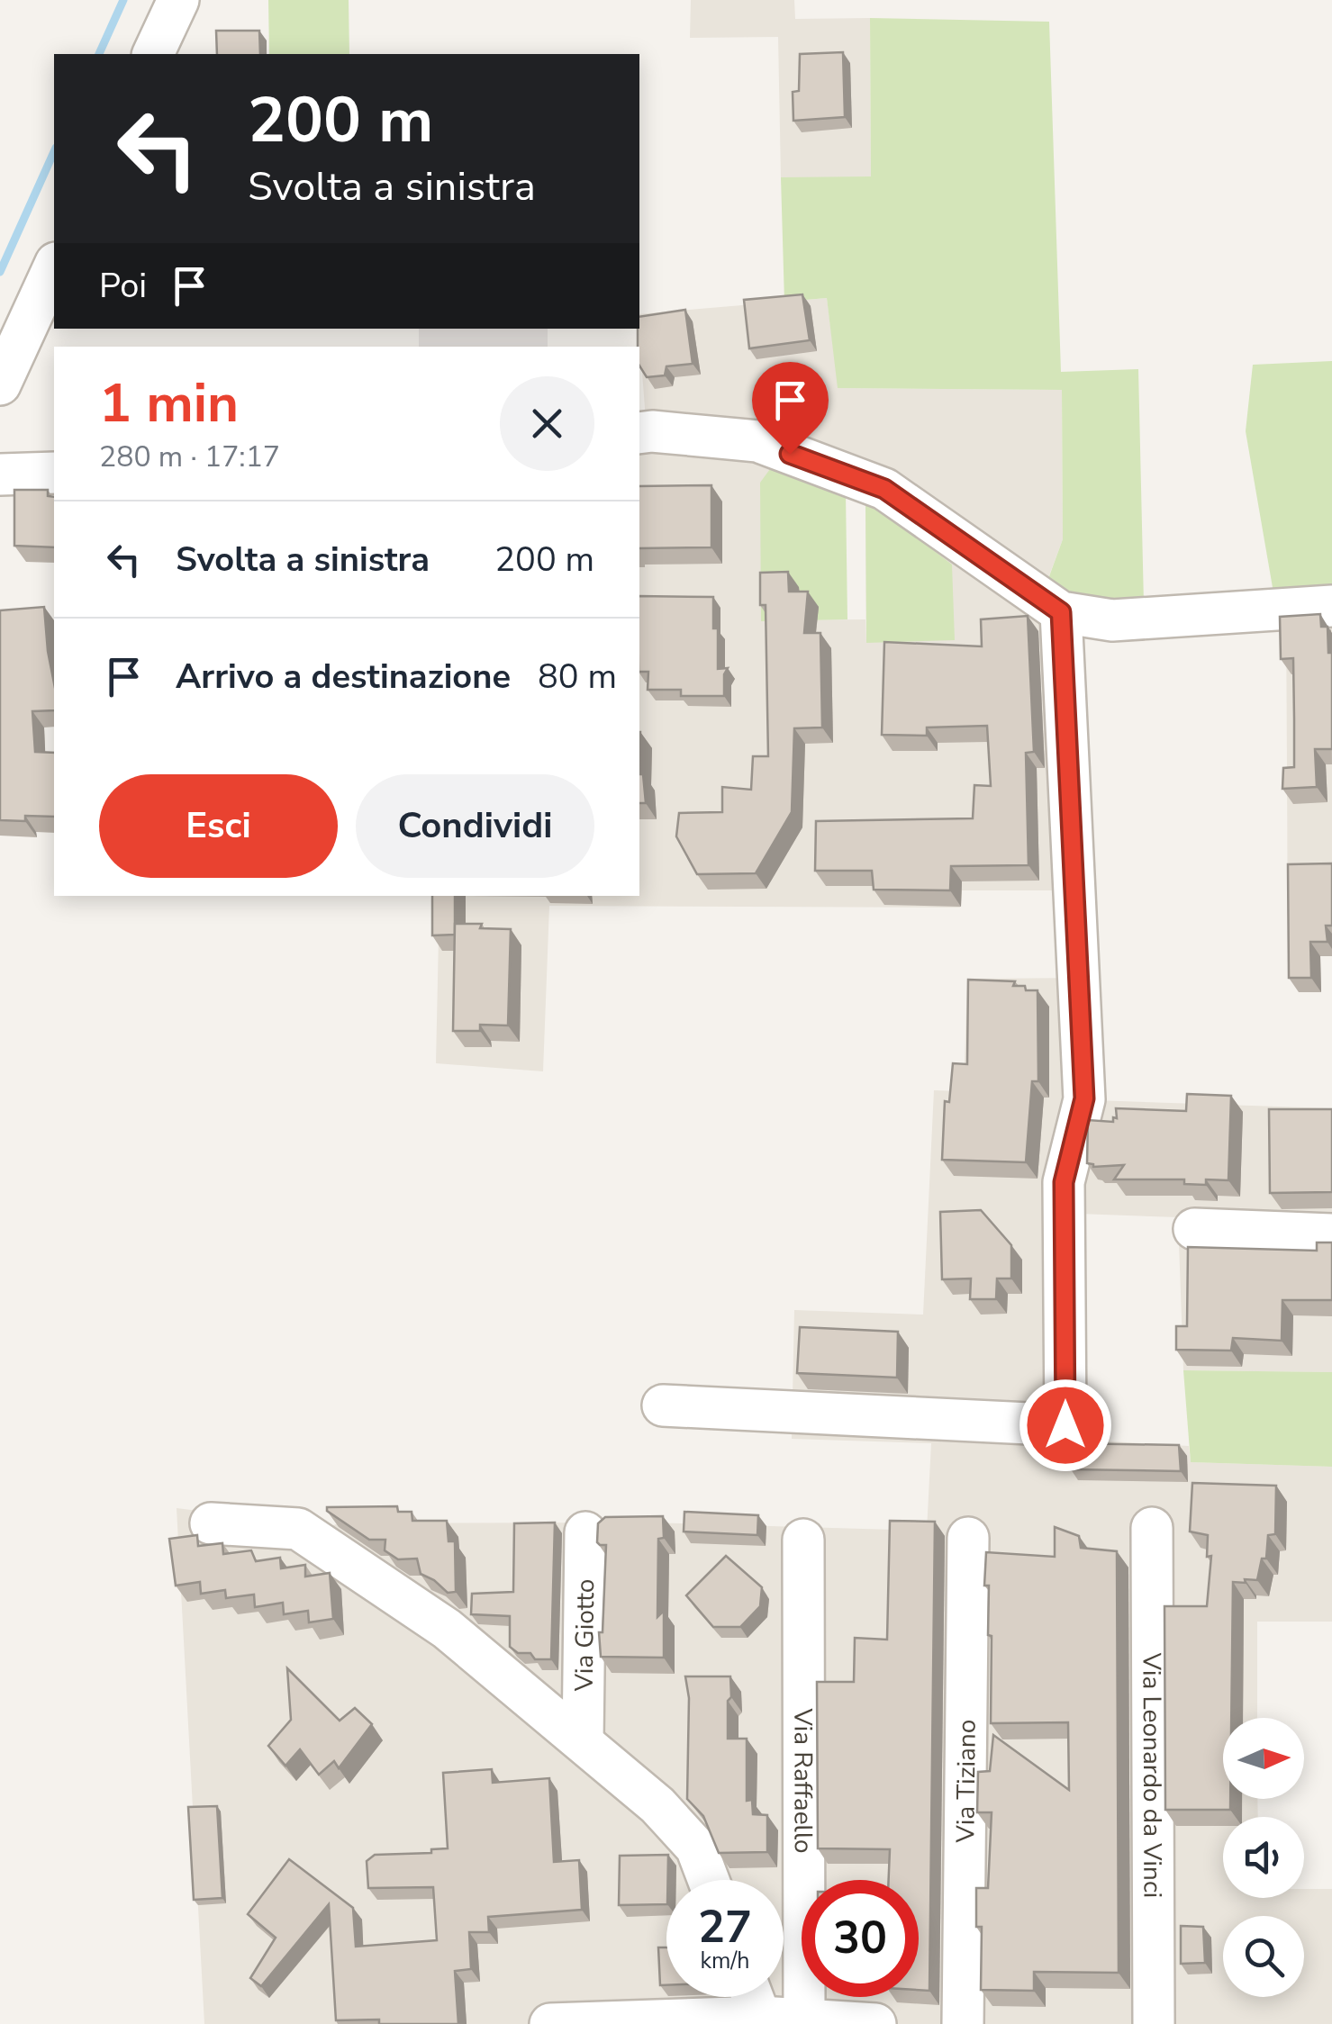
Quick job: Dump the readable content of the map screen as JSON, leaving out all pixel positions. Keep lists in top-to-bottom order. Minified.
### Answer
{"streets":{"street":["Via Giotto","Via Leonardo da Vinci","Via Raffaello","Via Tiziano"]},"north":"right","page":{"turn":["200 m","Svolta a sinistra"],"then":"Poi","heading":["1 min","280 m · 17:17"],"list":[{"name":"Svolta a sinistra","value":"200 m"},{"name":"Arrivo a destinazione","value":"80 m"}],"buttons":["Esci","Condividi"],"speed":"27 km/h","limit":"30"}}
